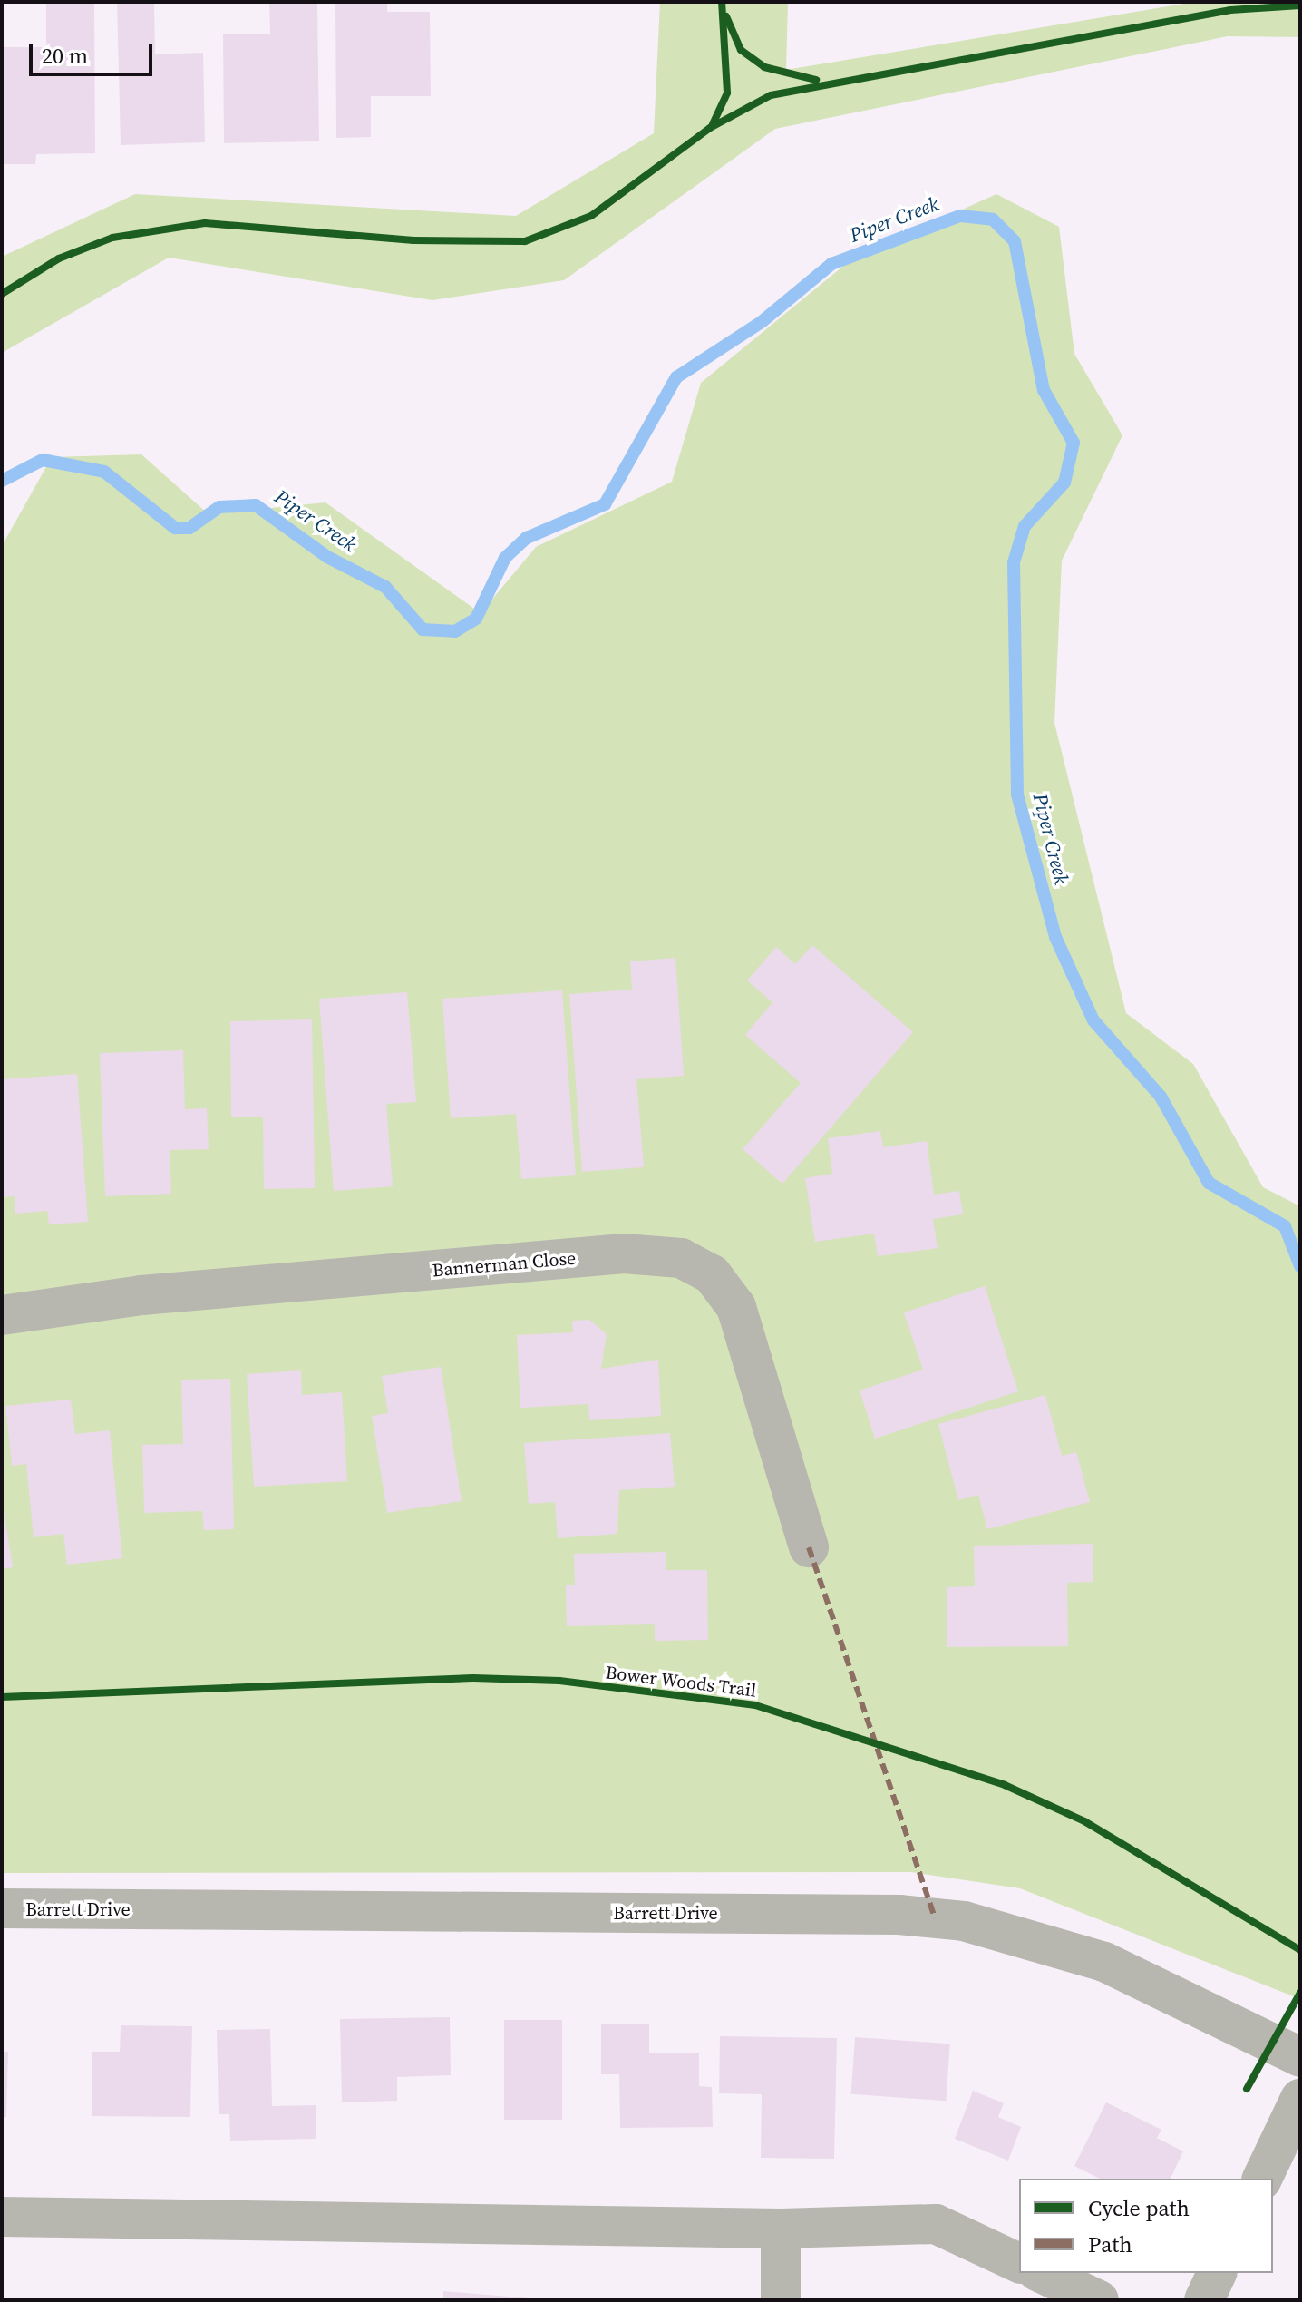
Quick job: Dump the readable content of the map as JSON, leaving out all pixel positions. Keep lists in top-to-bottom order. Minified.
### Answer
{"streets":{"street":["Bannerman Close","Barrett Drive"],"cycle path":["Bower Woods Trail"]},"water":["Piper Creek"],"legend":["Cycle path","Path"],"scale_bar":"20 m"}
